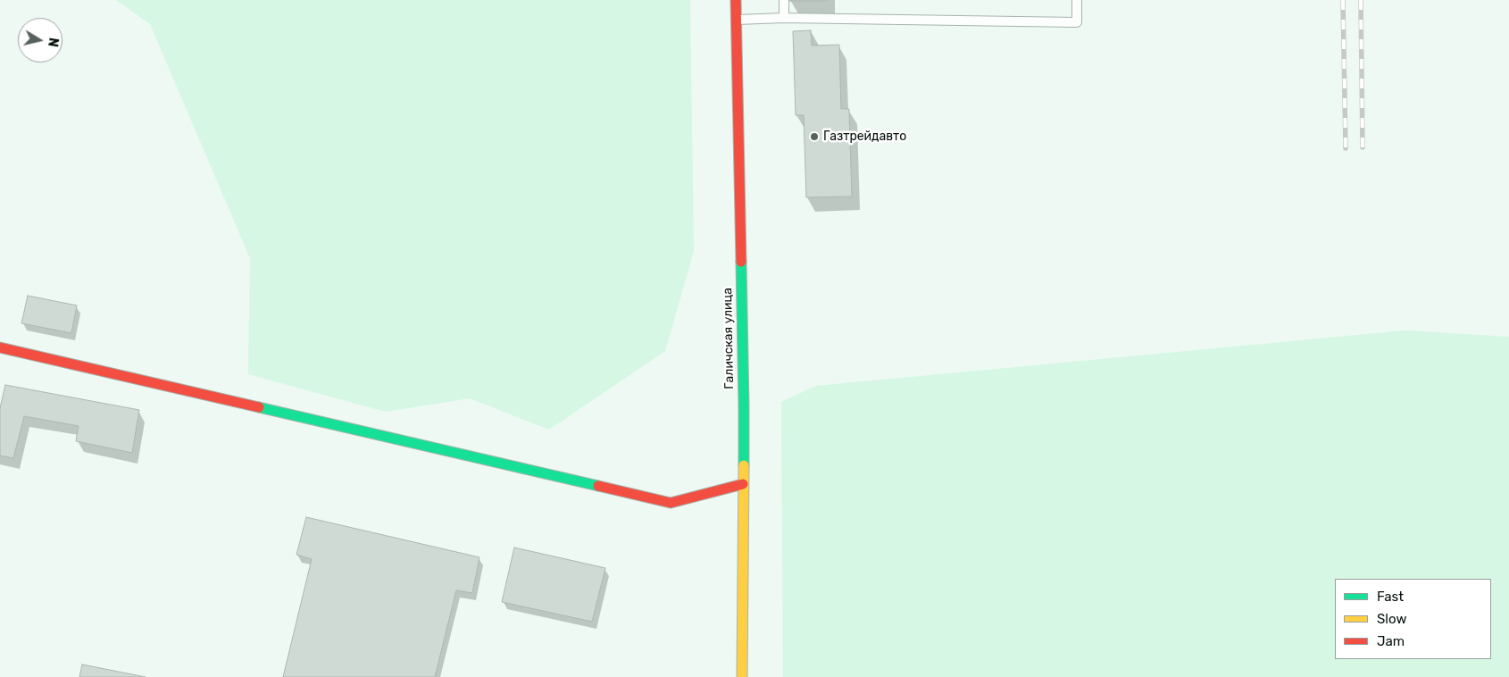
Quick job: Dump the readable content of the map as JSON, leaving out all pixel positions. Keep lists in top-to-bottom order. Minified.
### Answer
{"streets":{"street":["Галичская улица"]},"places":["Газтрейдавто"],"legend":["Fast","Slow","Jam"],"north":"right"}
